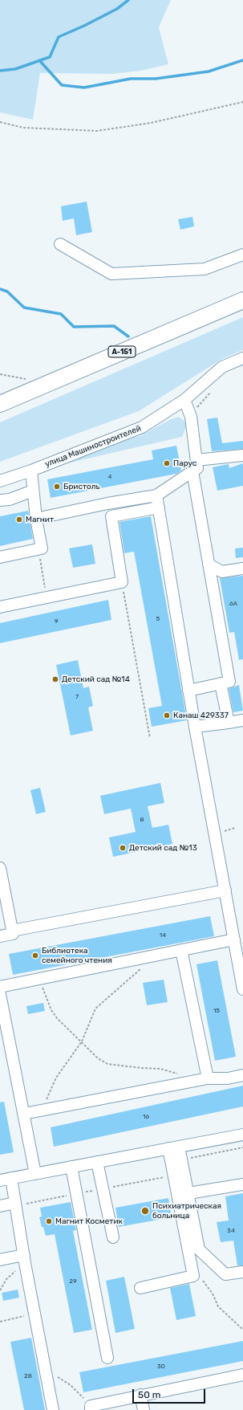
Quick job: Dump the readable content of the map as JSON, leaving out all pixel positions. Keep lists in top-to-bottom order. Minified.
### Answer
{"streets":{"highway":["А-151"],"street":["улица Машиностроителей"]},"places":["Парус","Бристоль","Магнит","Детский сад №14","Канаш 429337","Детский сад №13","Библиотека семейного чтения","Психиатрическая больница","Магнит Косметик"],"house_numbers":["4","6А","5","9","7","8","14","15","16","34","29","30","28"],"scale_bar":"50 m"}
